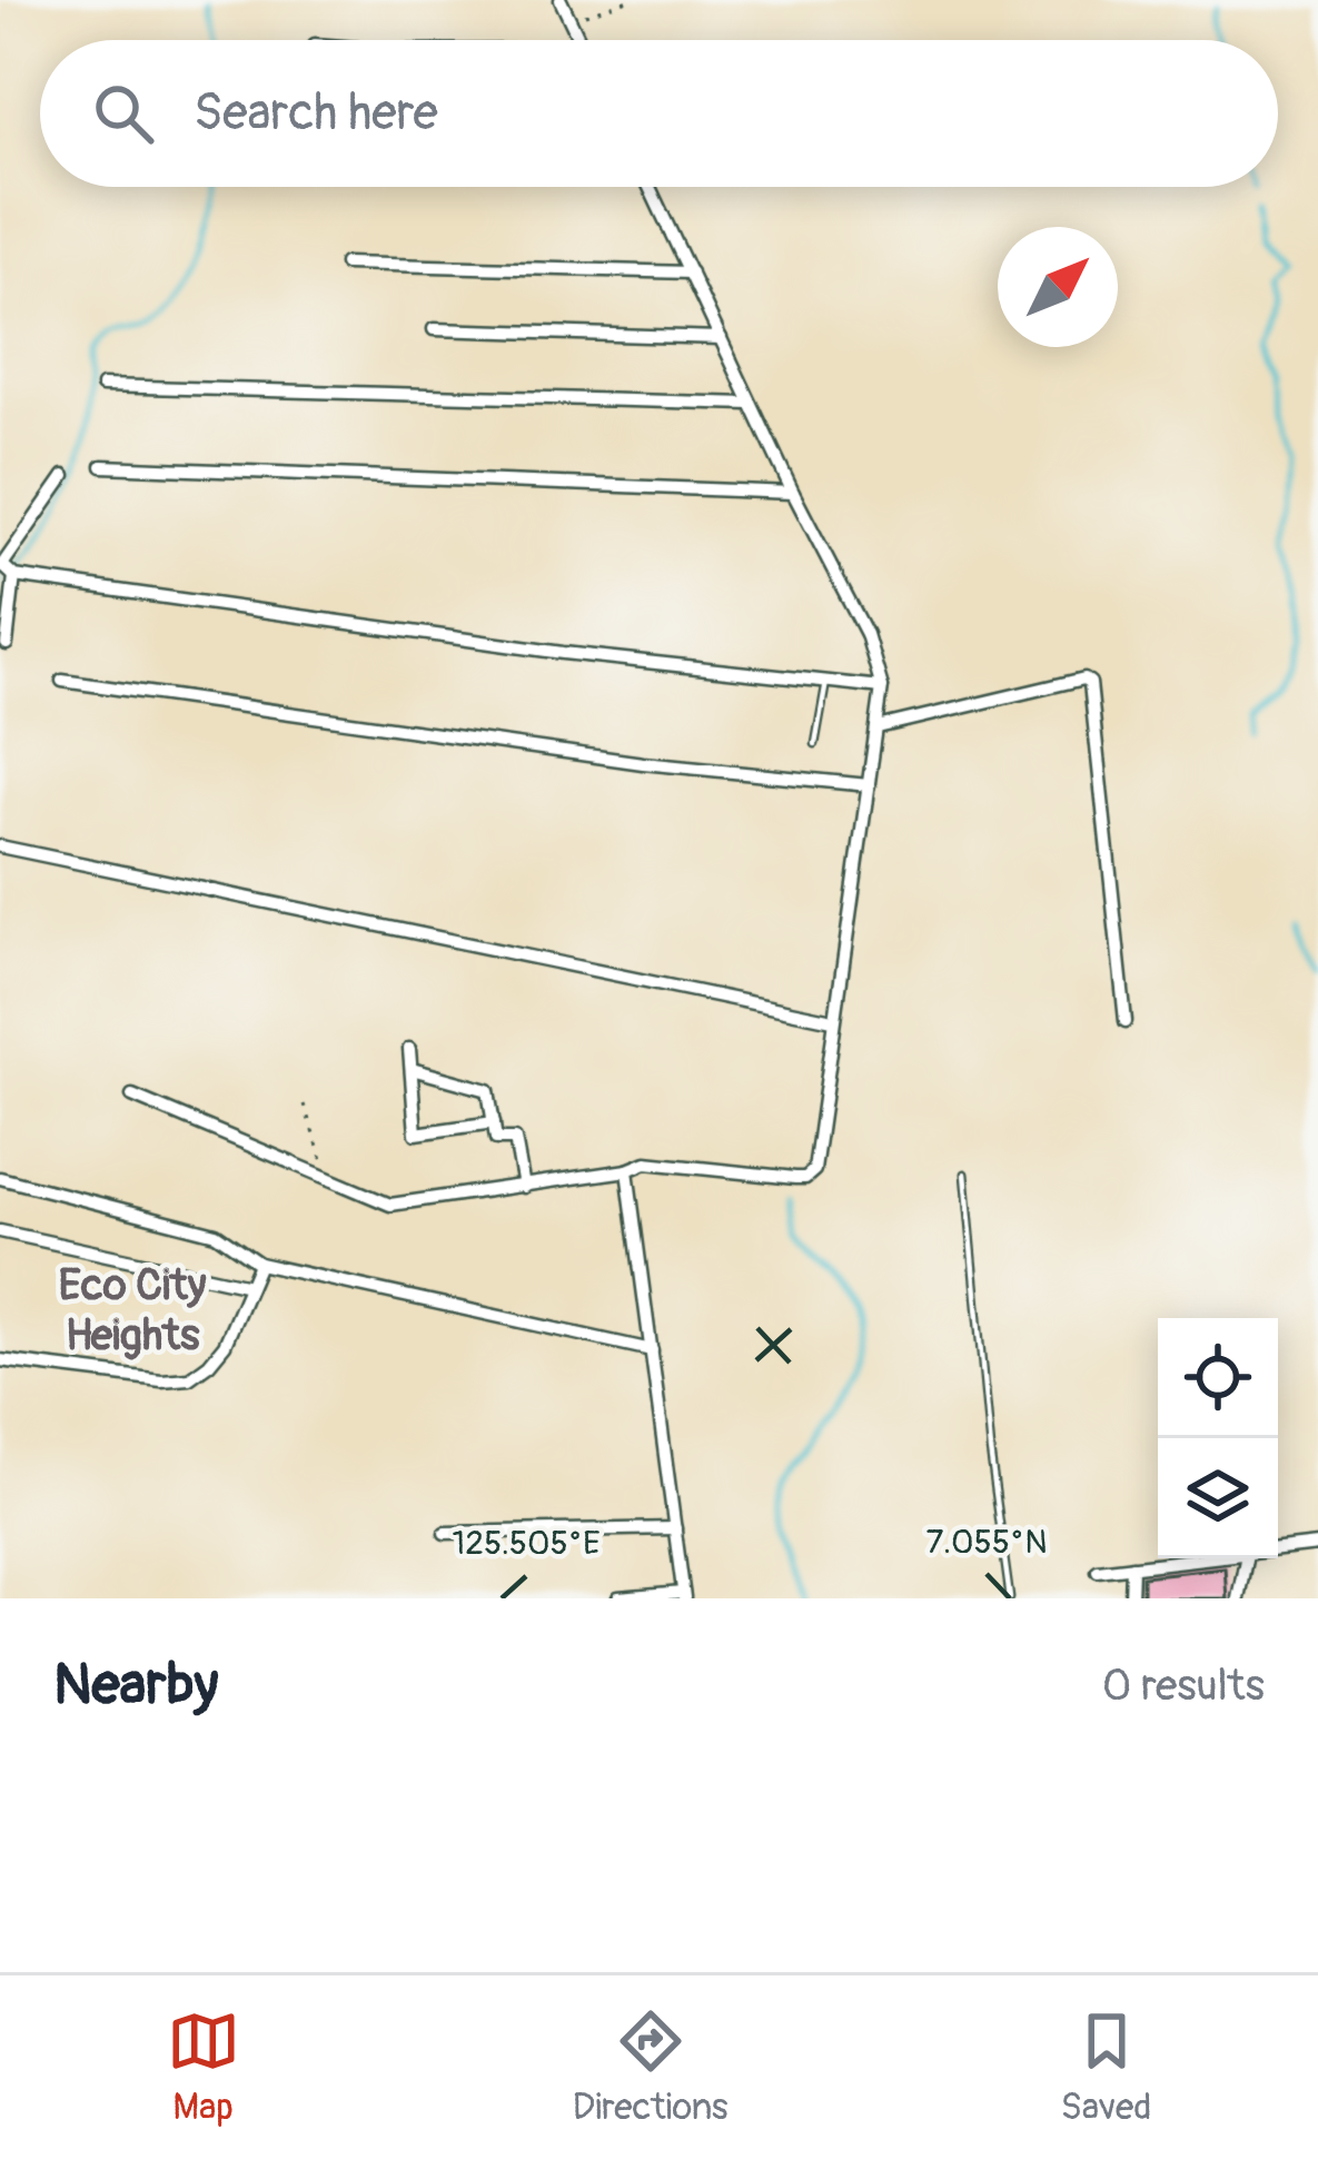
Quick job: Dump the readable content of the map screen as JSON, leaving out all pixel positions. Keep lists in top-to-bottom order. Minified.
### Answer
{"districts":["Eco City Heights"],"north":"top right","page":{"search":"Search here","heading":["Nearby","0 results"],"nav":["Map","Directions","Saved"]},"coordinates":["7.055°N","125.505°E"]}
